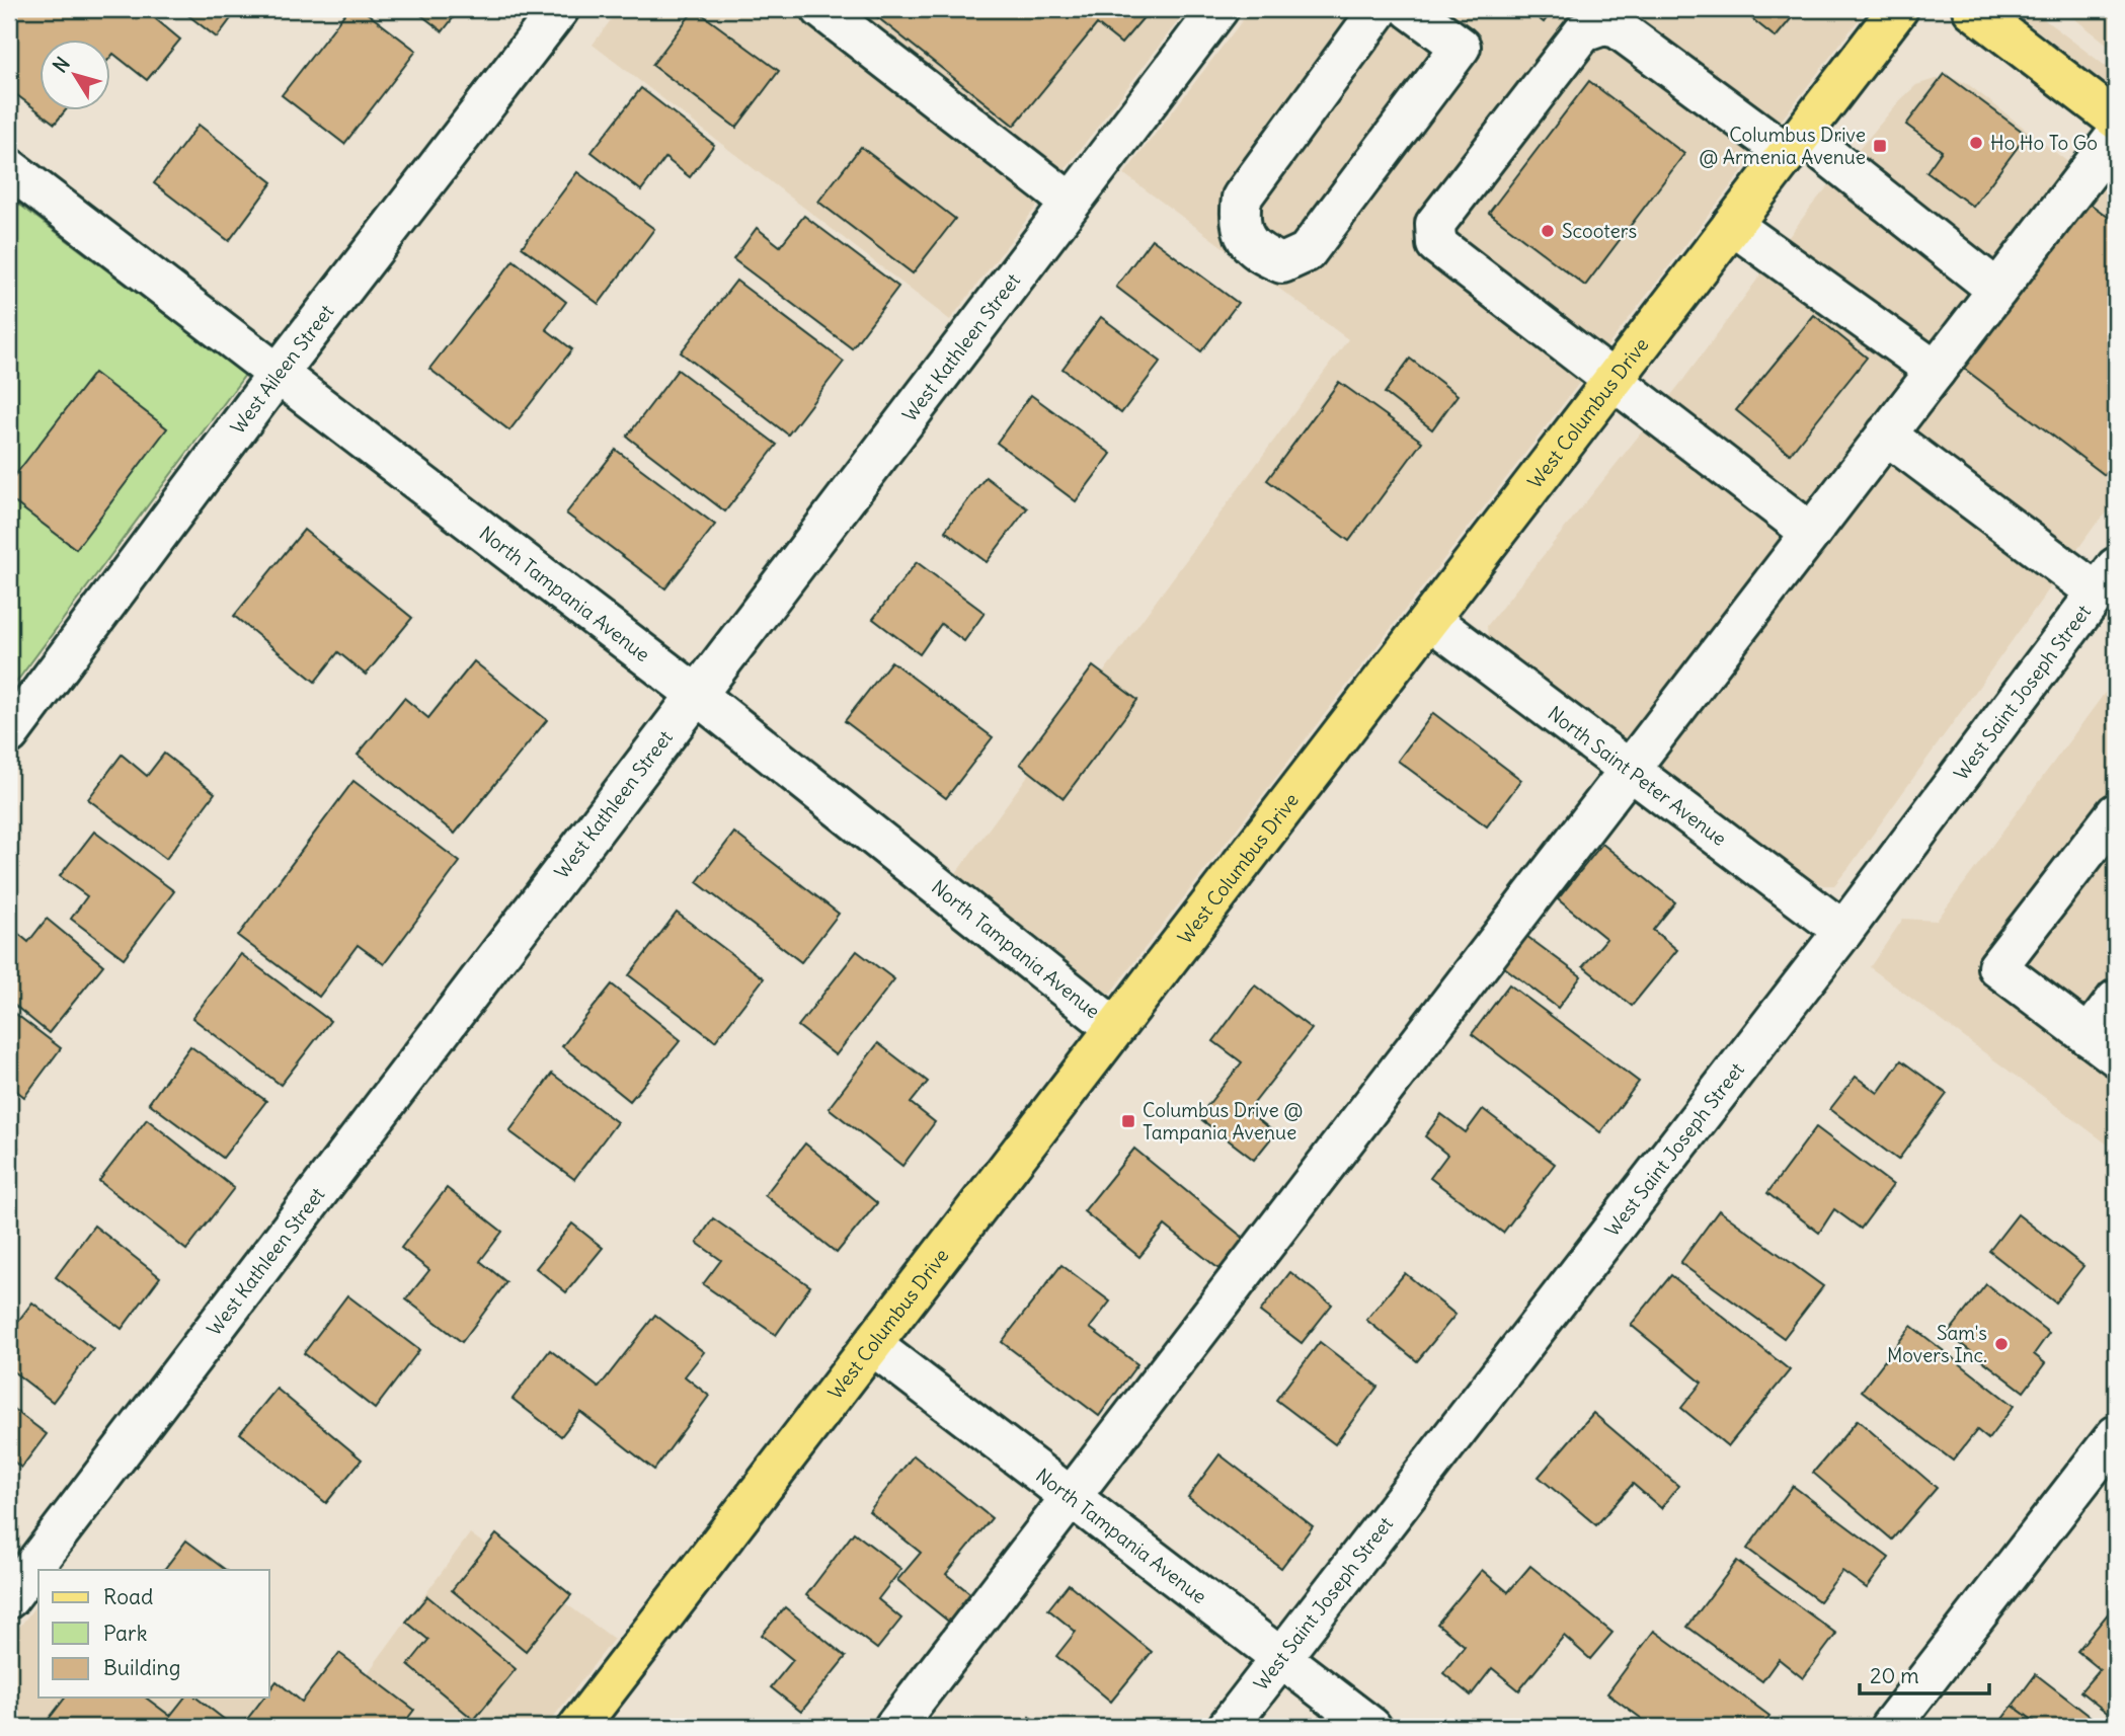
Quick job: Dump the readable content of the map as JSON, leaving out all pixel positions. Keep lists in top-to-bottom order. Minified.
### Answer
{"streets":{"main road":["West Columbus Drive"],"street":["West Kathleen Street","West Aileen Street","North Tampania Avenue","West Saint Joseph Street","North Saint Peter Avenue"]},"crossings":[["West Kathleen Street","North Tampania Avenue"],["West Aileen Street","North Tampania Avenue"],["West Columbus Drive","North Tampania Avenue"],["West Columbus Drive","North Saint Peter Avenue"],["North Tampania Avenue","West Saint Joseph Street"],["West Saint Joseph Street","North Saint Peter Avenue"]],"places":{"other":["Ho Ho To Go","Scooters","Sam's Movers Inc."],"transit":["Columbus Drive @ Armenia Avenue","Columbus Drive @ Tampania Avenue"]},"legend":["Road","Park","Building"],"scale_bar":"20 m","north":"top left"}
